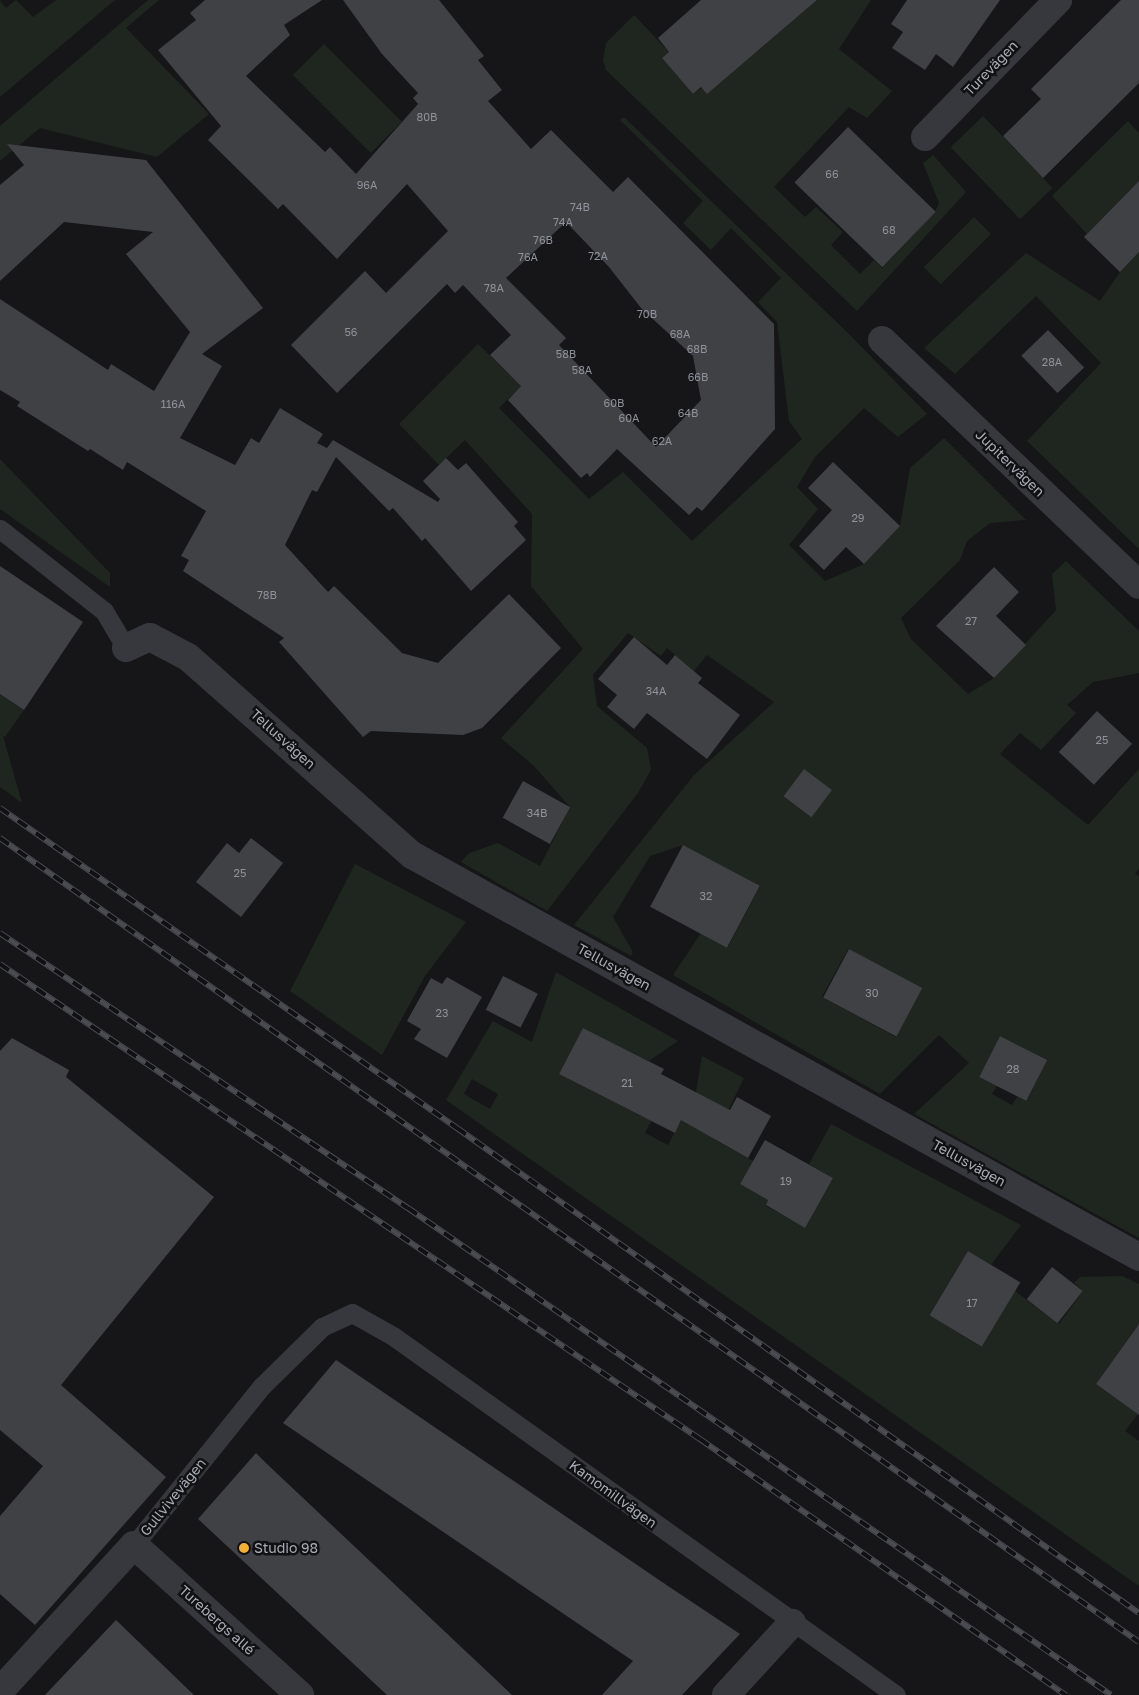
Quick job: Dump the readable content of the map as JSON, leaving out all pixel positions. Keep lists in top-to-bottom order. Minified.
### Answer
{"streets":{"street":["Turevägen","Jupitervägen","Tellusvägen","Gullvivevägen","Turebergs allé"],"lane":["Kamomillvägen"]},"crossings":[["Kamomillvägen","Gullvivevägen"],["Gullvivevägen","Turebergs allé"]],"places":["Studio 98"],"house_numbers":["80B","66","96A","74B","74A","68","76B","72A","76A","78A","70B","56","68A","68B","58B","28A","58A","66B","60B","116A","64B","60A","62A","29","78B","27","34A","25","34B","25","32","30","23","28","21","19","17"]}
